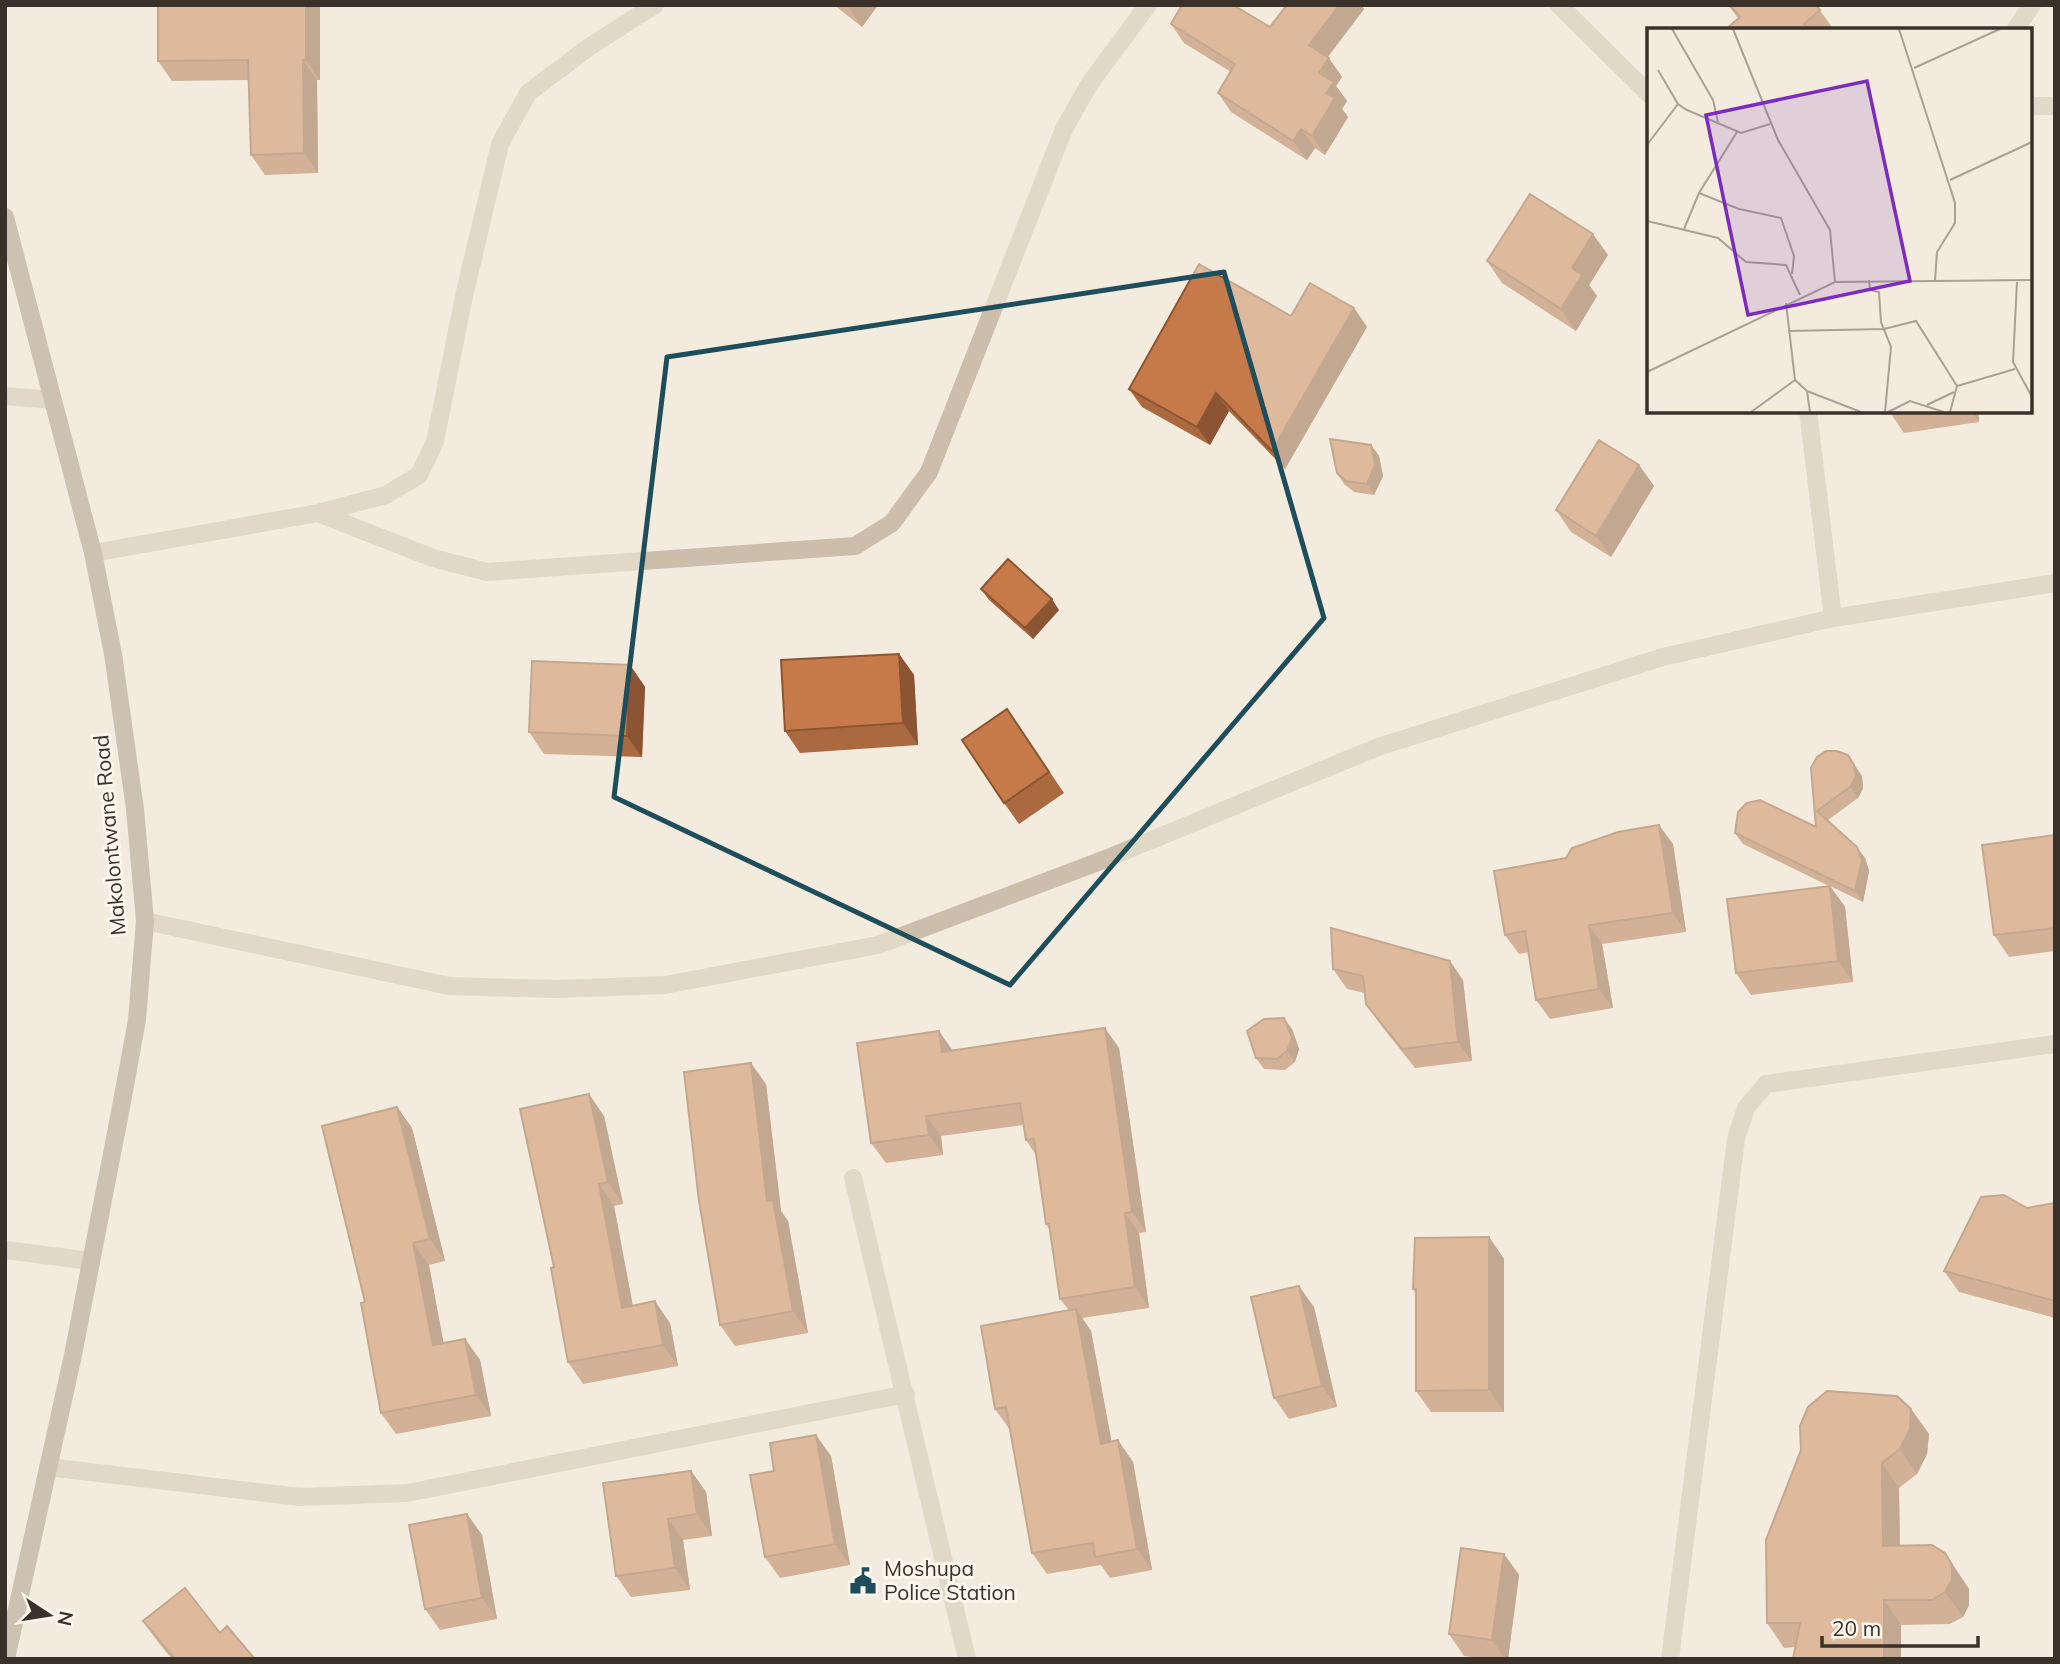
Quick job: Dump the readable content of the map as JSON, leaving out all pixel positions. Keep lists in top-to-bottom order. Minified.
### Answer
{"streets":{"main road":["Makolontwane Road"]},"places":{"public building":["Moshupa Police Station"]},"scale_bar":"20 m","north":"right"}
